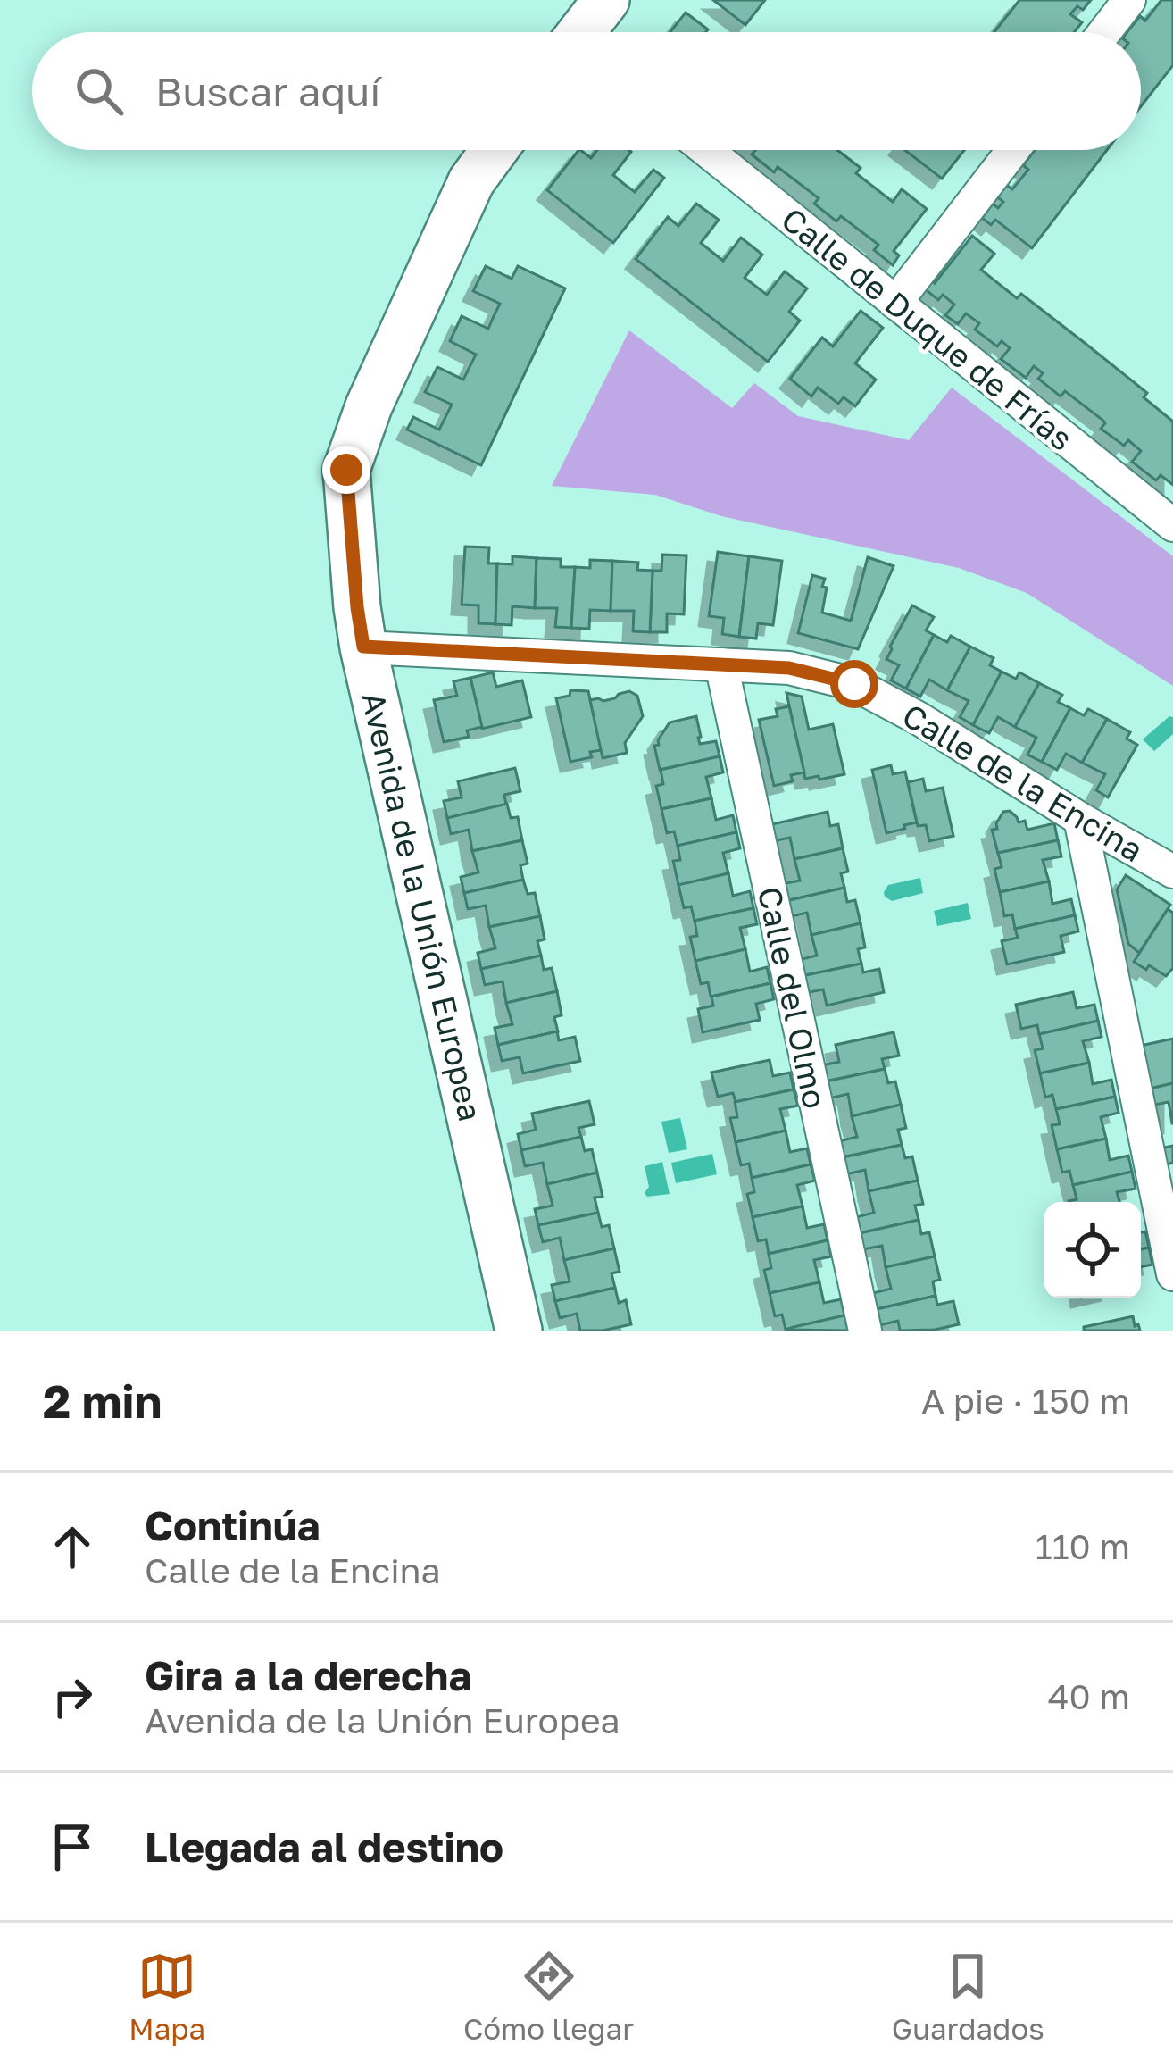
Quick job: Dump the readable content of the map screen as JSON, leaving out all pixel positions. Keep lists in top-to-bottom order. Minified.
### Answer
{"streets":{"street":["Calle de Duque de Frías","Calle de la Encina","Avenida de la Unión Europea","Calle del Olmo"]},"crossings":[["Calle de la Encina","Avenida de la Unión Europea"],["Calle de la Encina","Calle del Olmo"]],"page":{"search":"Buscar aquí","heading":["2 min","A pie · 150 m"],"list":[["Continúa","Calle de la Encina","110 m"],["Gira a la derecha","Avenida de la Unión Europea","40 m"],"Llegada al destino"],"nav":["Mapa","Cómo llegar","Guardados"]}}
